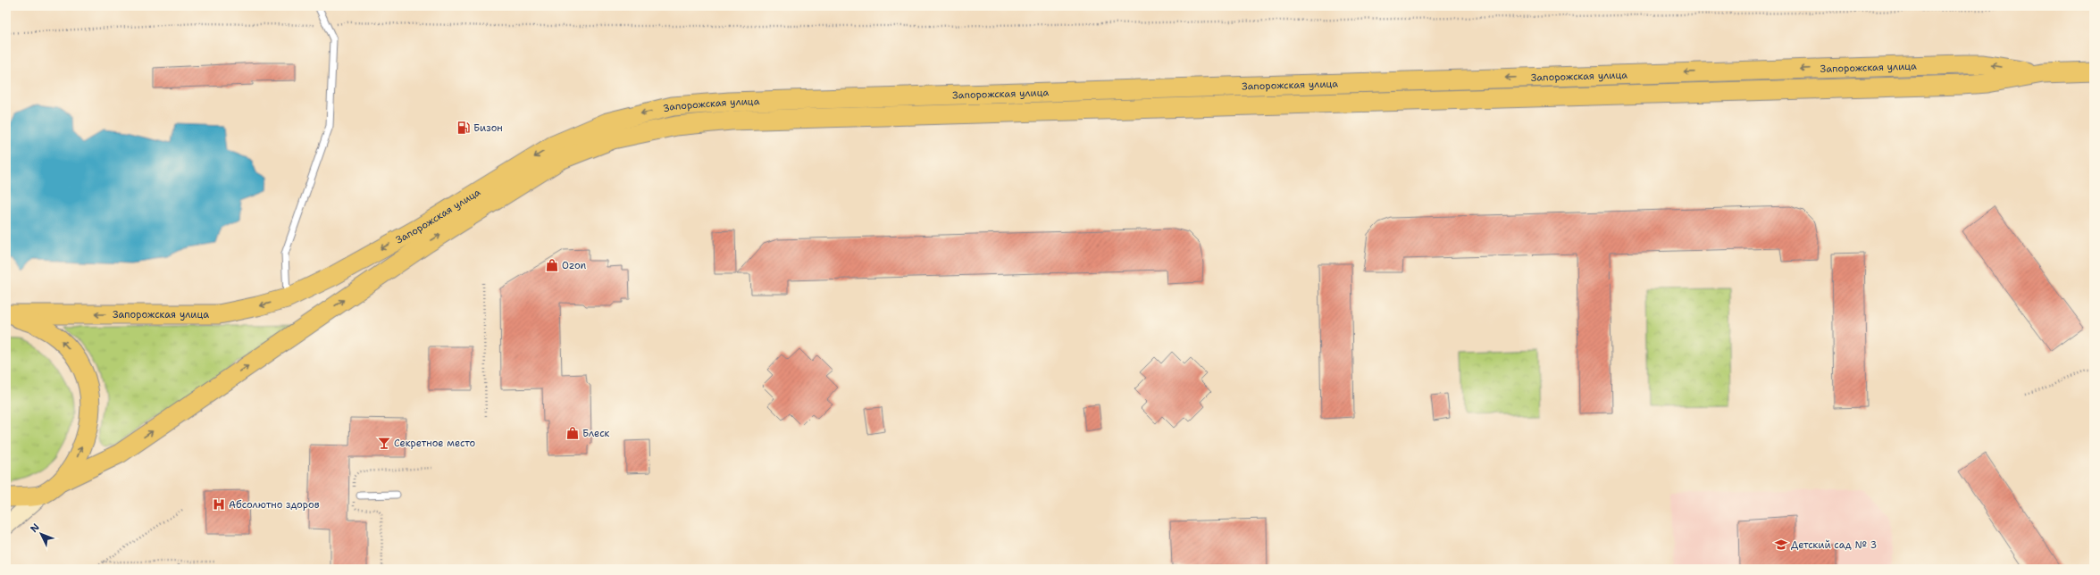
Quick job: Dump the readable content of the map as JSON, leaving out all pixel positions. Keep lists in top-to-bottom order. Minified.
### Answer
{"streets":{"main road":["Запорожская улица"]},"places":{"fuel station":["Бизон"],"shop":["Ozon","Блеск"],"bar":["Секретное место"],"hospital":["Абсолютно здоров"],"school or university":["Детский сад № 3"]},"north":"top left"}
